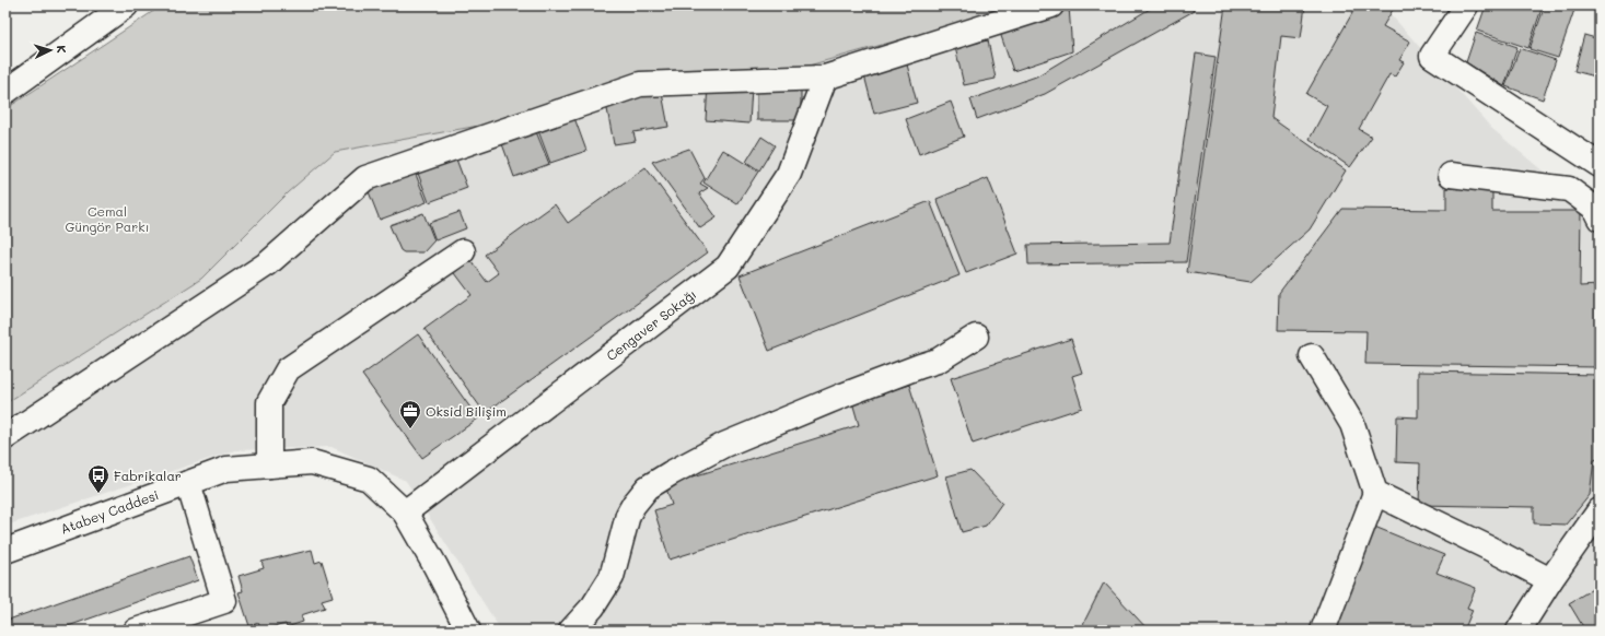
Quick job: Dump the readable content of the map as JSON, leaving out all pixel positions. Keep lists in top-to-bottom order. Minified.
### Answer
{"streets":{"street":["Cengaver Sokağı","Atabey Caddesi"]},"crossings":[["Cengaver Sokağı","Atabey Caddesi"]],"parks":["Cemal Güngör Parkı"],"places":{"office":["Oksid Bilişim"],"bus stop":["Fabrikalar"]},"north":"right"}
